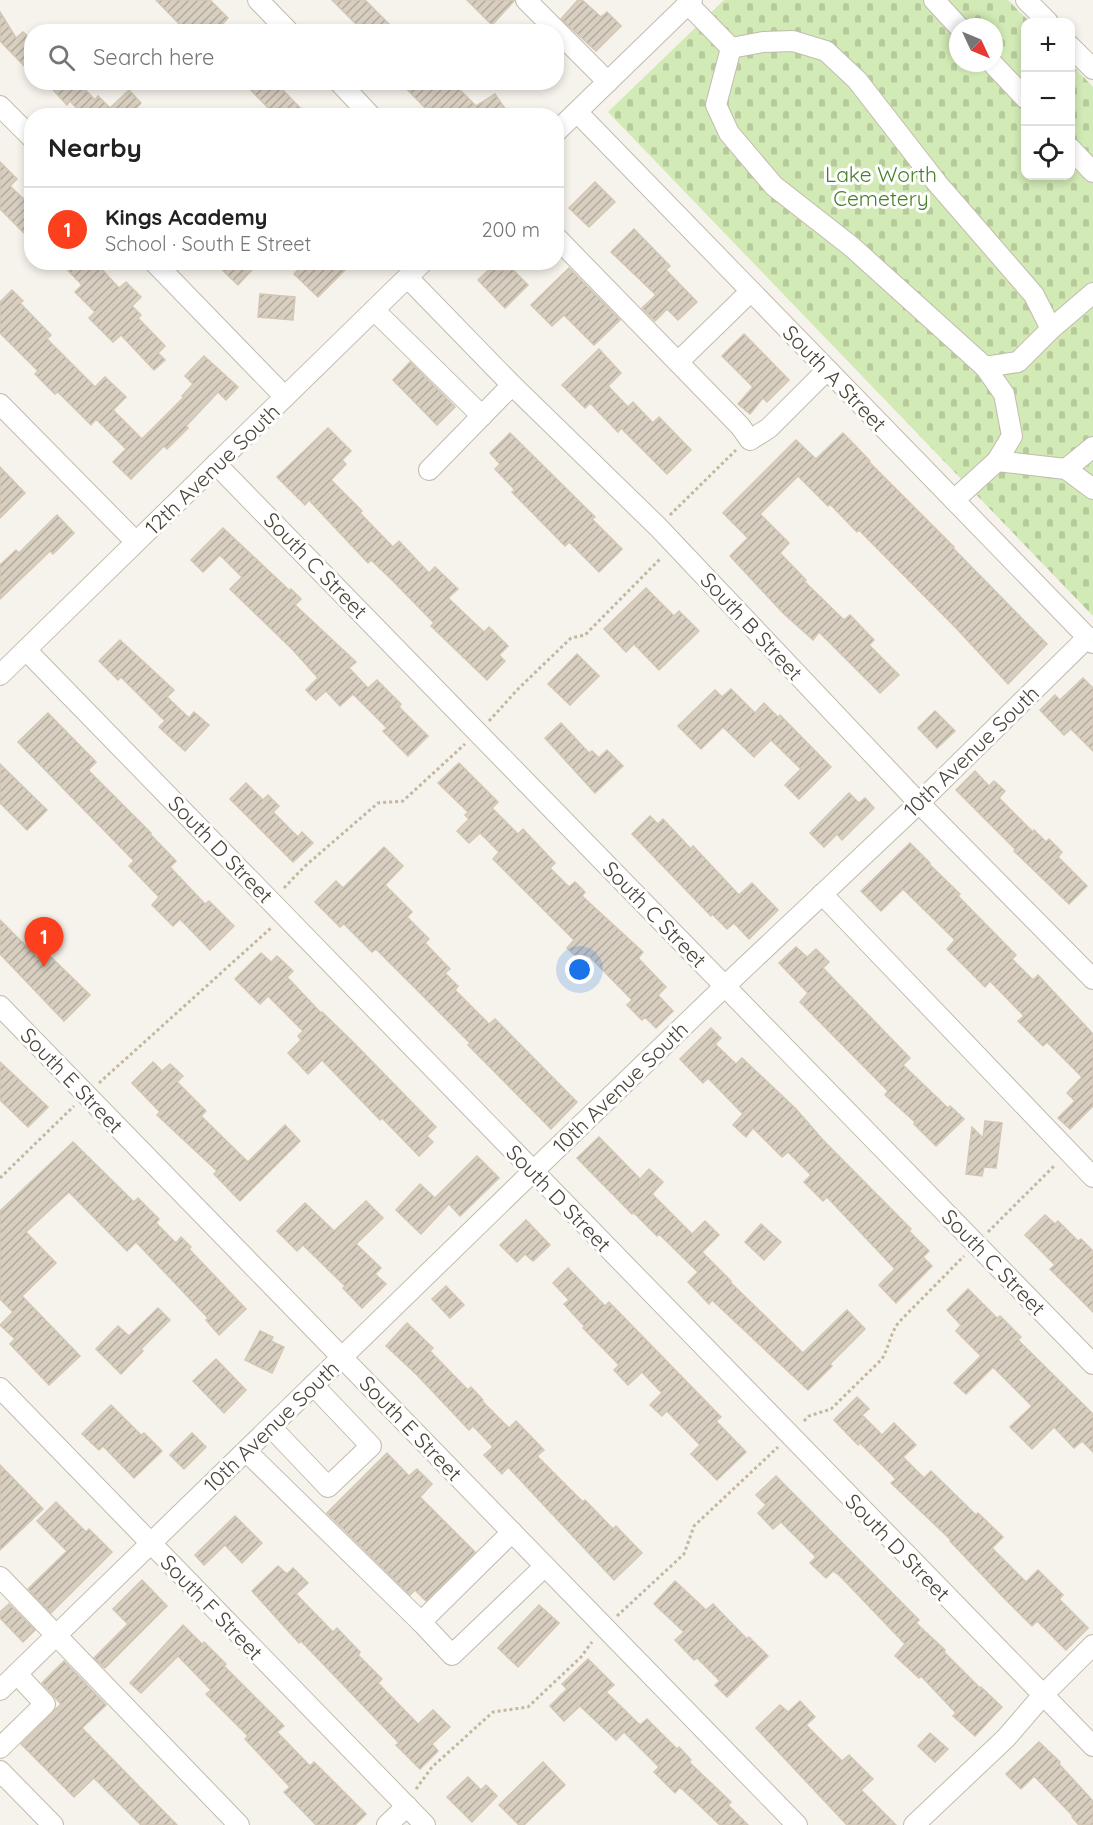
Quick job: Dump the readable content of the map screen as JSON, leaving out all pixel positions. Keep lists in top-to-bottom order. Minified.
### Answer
{"streets":{"street":["South A Street","12th Avenue South","South C Street","South B Street","10th Avenue South","South D Street","South E Street","South F Street"]},"crossings":[["South A Street","10th Avenue South"],["12th Avenue South","South C Street"],["12th Avenue South","South B Street"],["12th Avenue South","South D Street"],["South C Street","10th Avenue South"],["South B Street","10th Avenue South"],["10th Avenue South","South D Street"],["10th Avenue South","South E Street"],["10th Avenue South","South F Street"]],"parks":["Lake Worth Cemetery"],"north":"bottom right","page":{"map_buttons":["+","−"],"search":"Search here","heading":"Nearby","list":[{"mark":"1","name":"Kings Academy","note":"School · South E Street","value":"200 m"}],"pins":"1"}}
